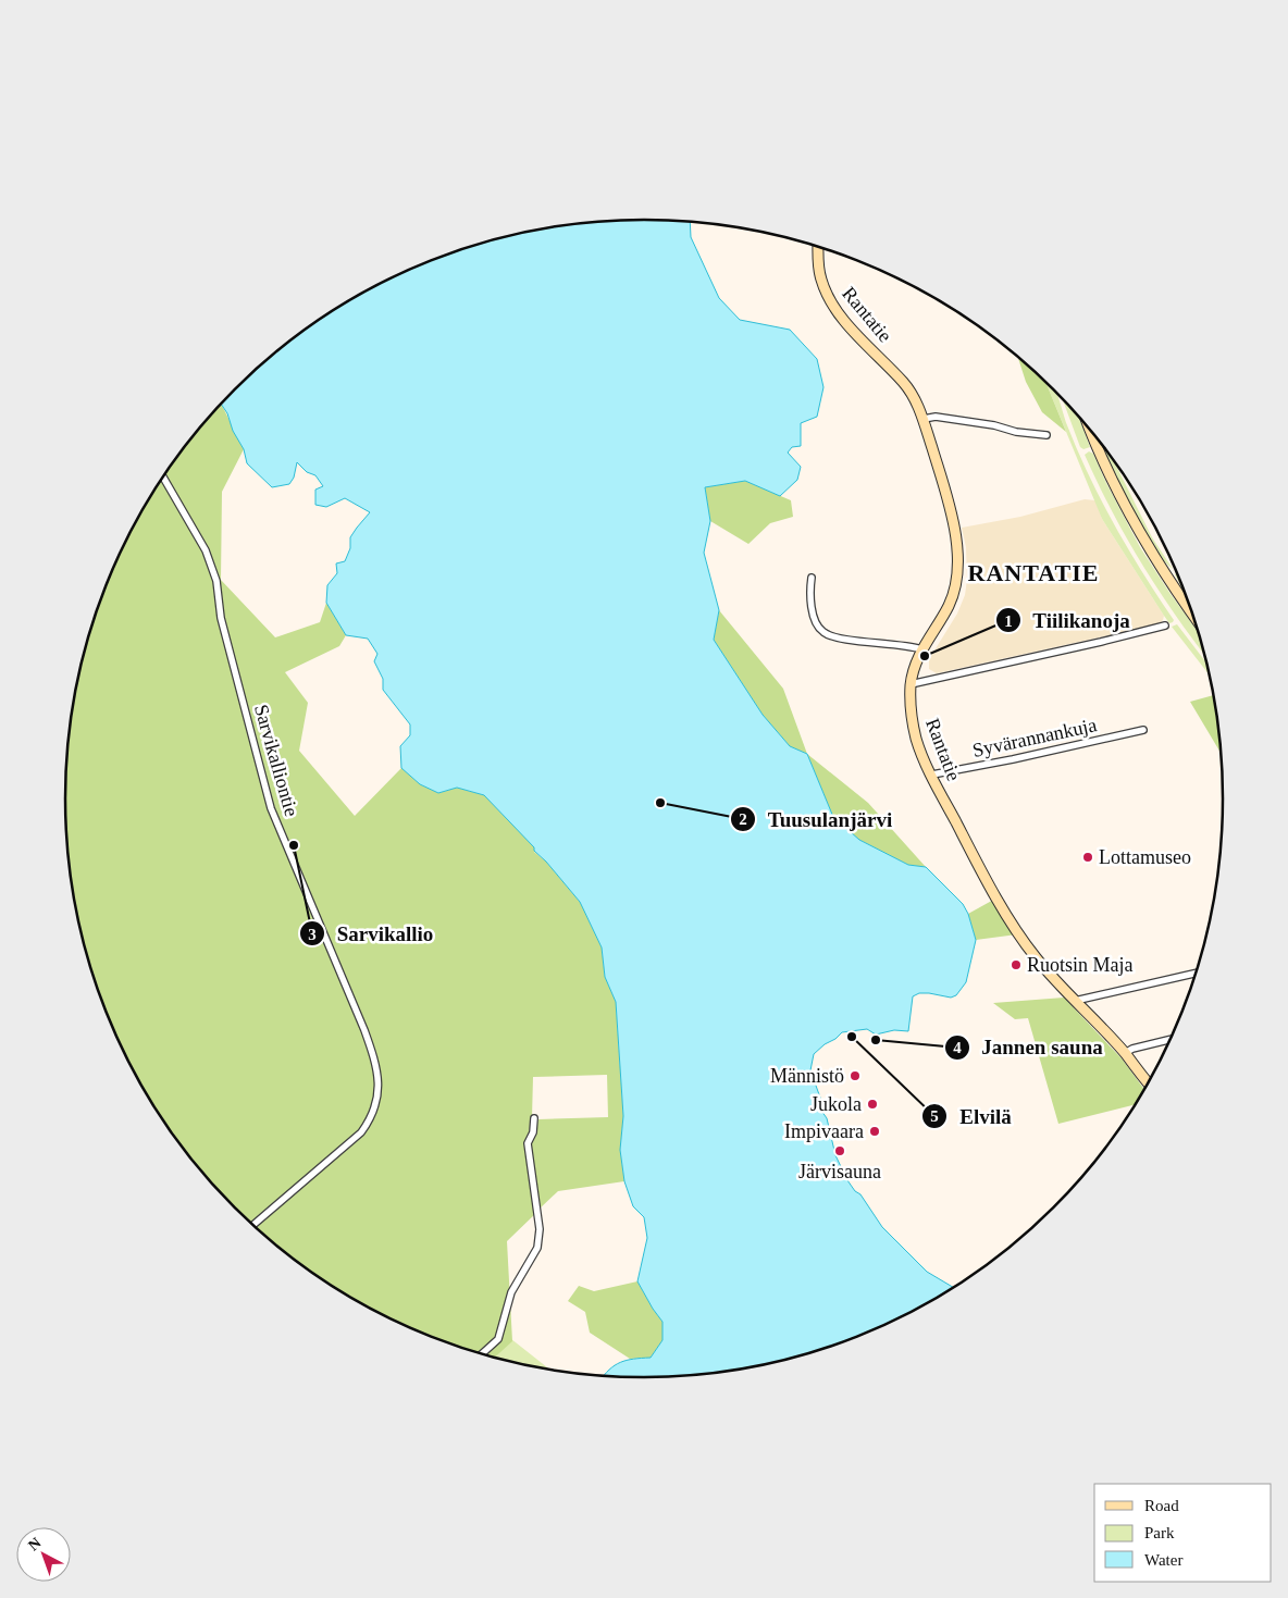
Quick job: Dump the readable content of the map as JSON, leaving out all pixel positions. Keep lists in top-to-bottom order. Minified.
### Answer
{"streets":{"street":["Rantatie","Syvärannankuja","Sarvikalliontie"]},"crossings":[["Rantatie","Syvärannankuja"]],"districts":["RANTATIE"],"places":["Tiilikanoja","Tuusulanjärvi","Sarvikallio","Lottamuseo","Ruotsin Maja","Elvilä","Jannen sauna","Männistö","Jukola","Impivaara","Järvisauna"],"legend":["Road","Park","Water"],"north":"top left"}
